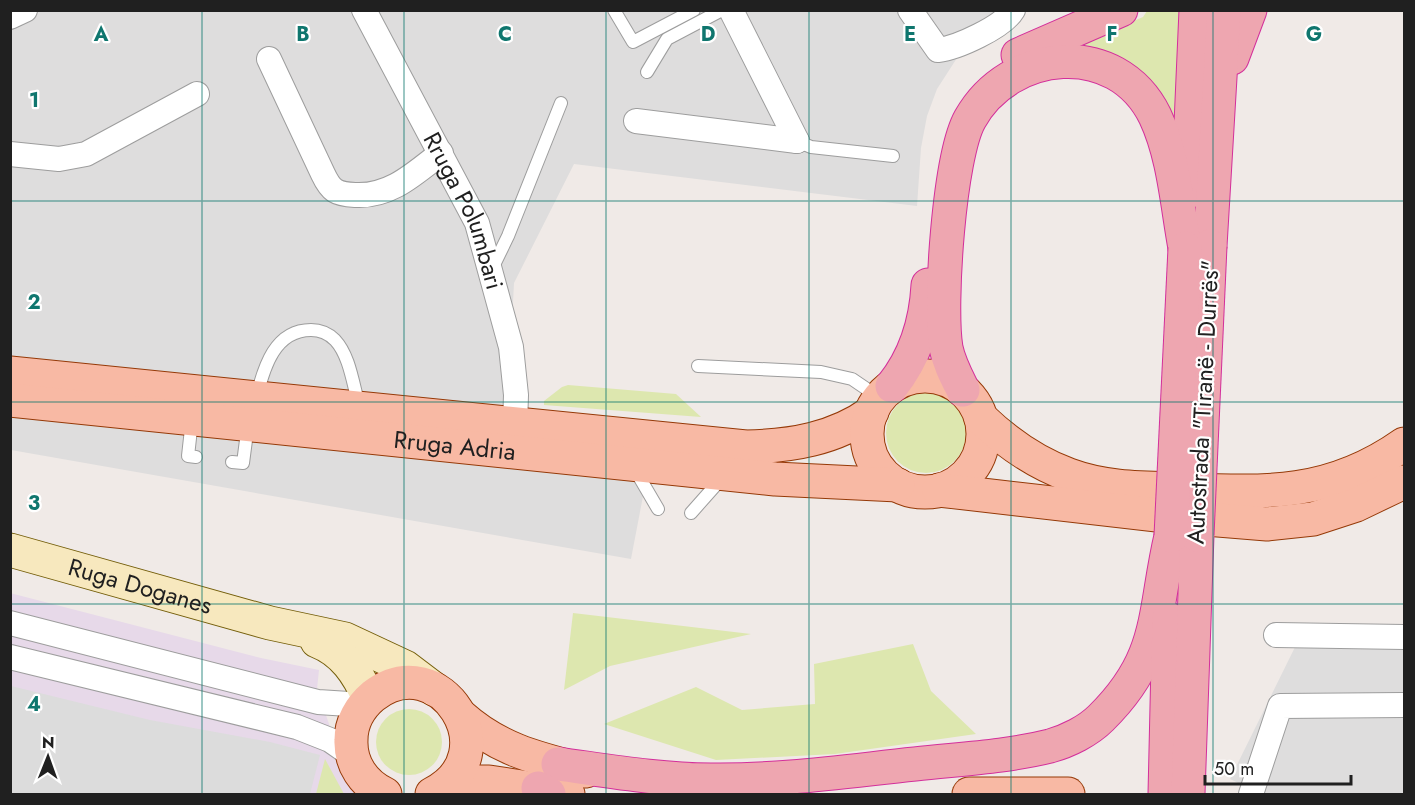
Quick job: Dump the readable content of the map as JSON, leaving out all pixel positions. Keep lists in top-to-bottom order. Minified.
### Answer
{"streets":{"highway":["Autostrada \"Tiranë - Durrës\""],"main road":["Rruga Adria","Ruga Doganes"],"street":["Rruga Polumbari"]},"crossings":[["Rruga Polumbari","Rruga Adria"]],"scale_bar":"50 m","north":"top","grid":{"columns":["A","B","C","D","E","F","G"],"rows":["1","2","3","4"]}}
